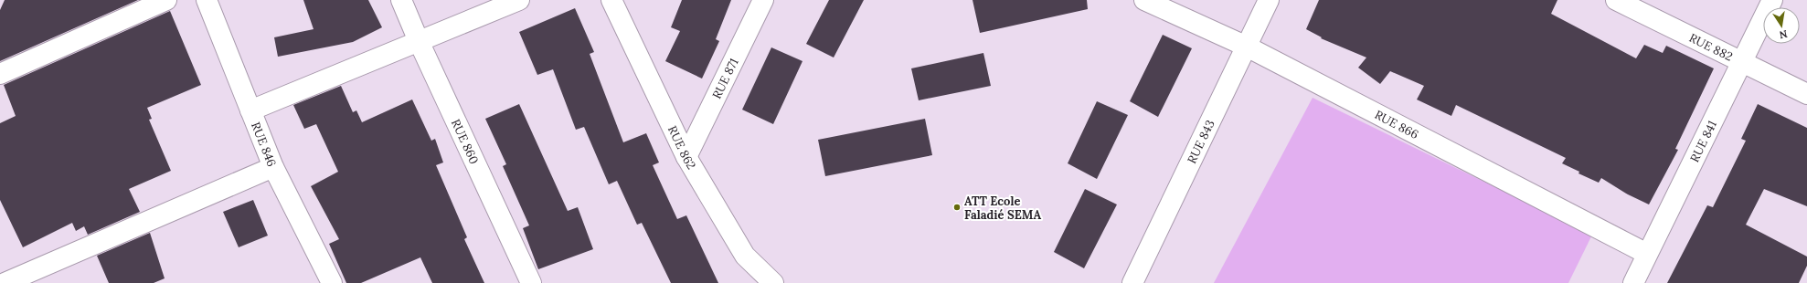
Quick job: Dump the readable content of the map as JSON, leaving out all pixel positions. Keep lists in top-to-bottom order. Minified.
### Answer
{"streets":{"street":["RUE 882","RUE 871","RUE 866","RUE 860","RUE 843","RUE 841","RUE 846","RUE 862"]},"crossings":[["RUE 882","RUE 841"],["RUE 871","RUE 862"],["RUE 866","RUE 843"],["RUE 866","RUE 841"]],"places":["ATT Ecole Faladié SEMA"],"north":"bottom"}
